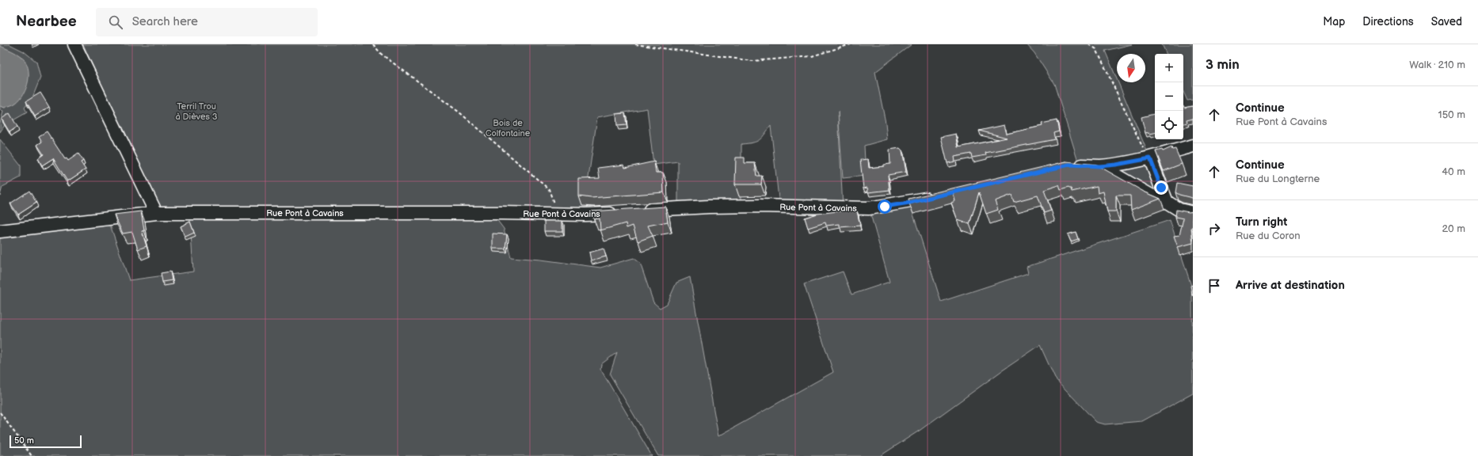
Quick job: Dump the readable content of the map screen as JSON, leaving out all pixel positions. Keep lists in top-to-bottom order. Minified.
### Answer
{"streets":{"street":["Rue Pont à Cavains"]},"parks":["Terril Trou à Dièves 3","Bois de Colfontaine"],"scale_bar":"50 m","north":"bottom","page":{"header":"Nearbee","search":"Search here","nav":["Map","Directions","Saved"],"heading":["3 min","Walk · 210 m"],"map_buttons":["+","−"],"list":[["Continue","Rue Pont à Cavains","150 m"],["Continue","Rue du Longterne","40 m"],["Turn right","Rue du Coron","20 m"],"Arrive at destination"],"scale":"50 m"}}
